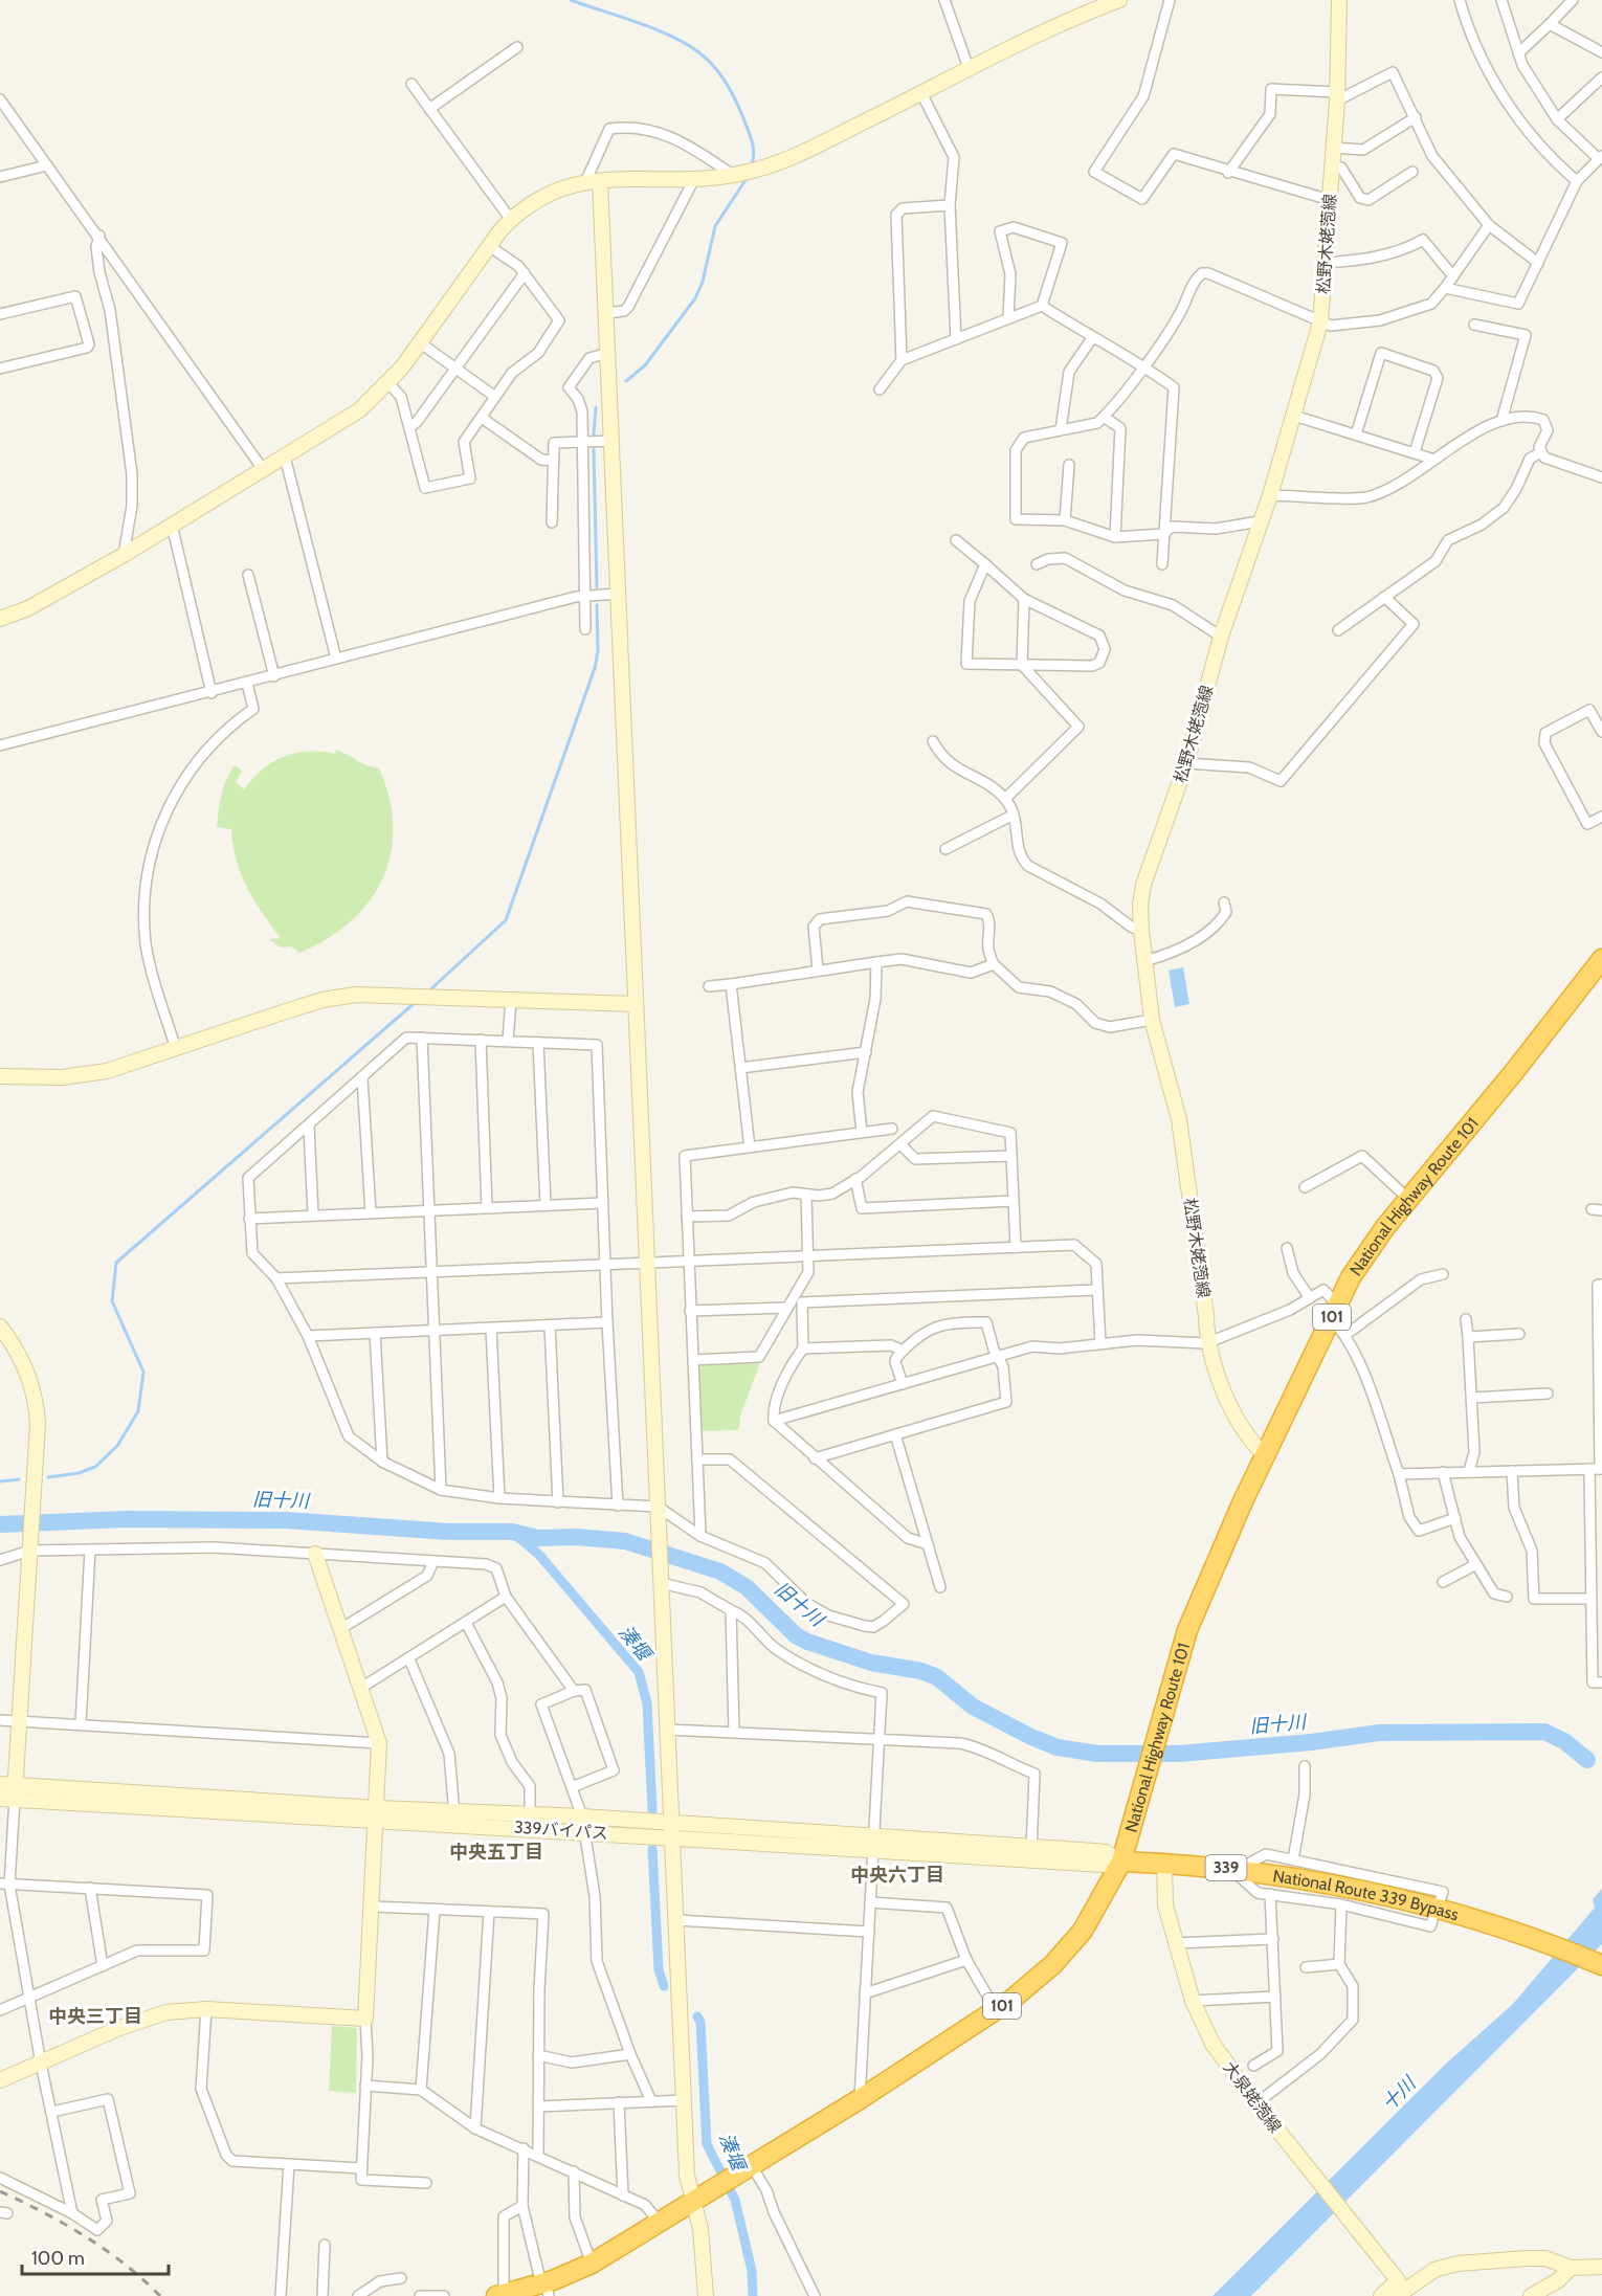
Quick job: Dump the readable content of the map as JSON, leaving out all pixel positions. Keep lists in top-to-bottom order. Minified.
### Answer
{"streets":{"highway":["National Highway Route 101","101","339","National Route 339 Bypass"],"street":["松野木姥萢線","339バイパス","大泉姥萢線"]},"crossings":[["松野木姥萢線","National Highway Route 101"],["National Highway Route 101","339バイパス"],["National Highway Route 101","National Route 339 Bypass"],["339バイパス","National Route 339 Bypass"],["National Route 339 Bypass","大泉姥萢線"]],"districts":["中央五丁目","中央六丁目","中央三丁目"],"water":["旧十川","湊堰","十川"],"scale_bar":"100 m"}
